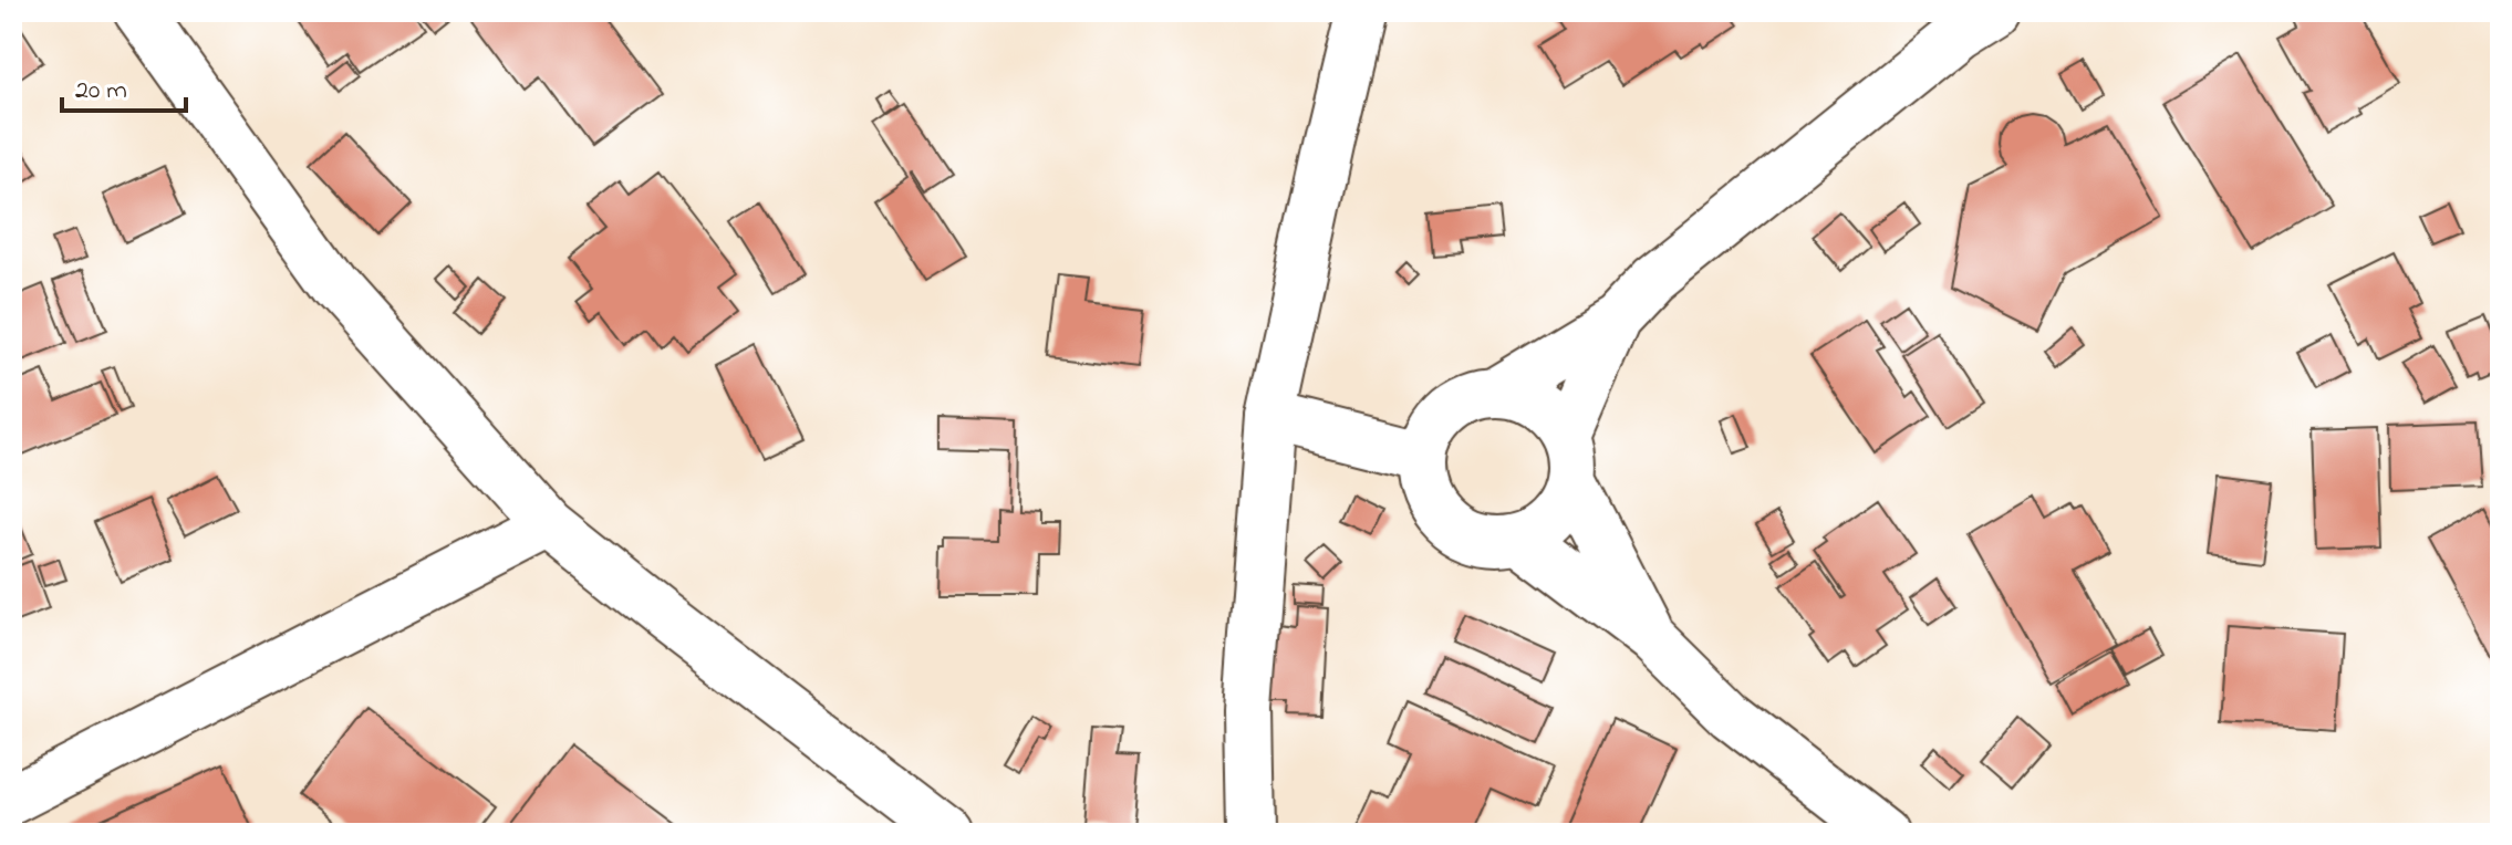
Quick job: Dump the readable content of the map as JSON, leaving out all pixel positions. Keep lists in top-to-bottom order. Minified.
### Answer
{"scale_bar":"20 m"}
